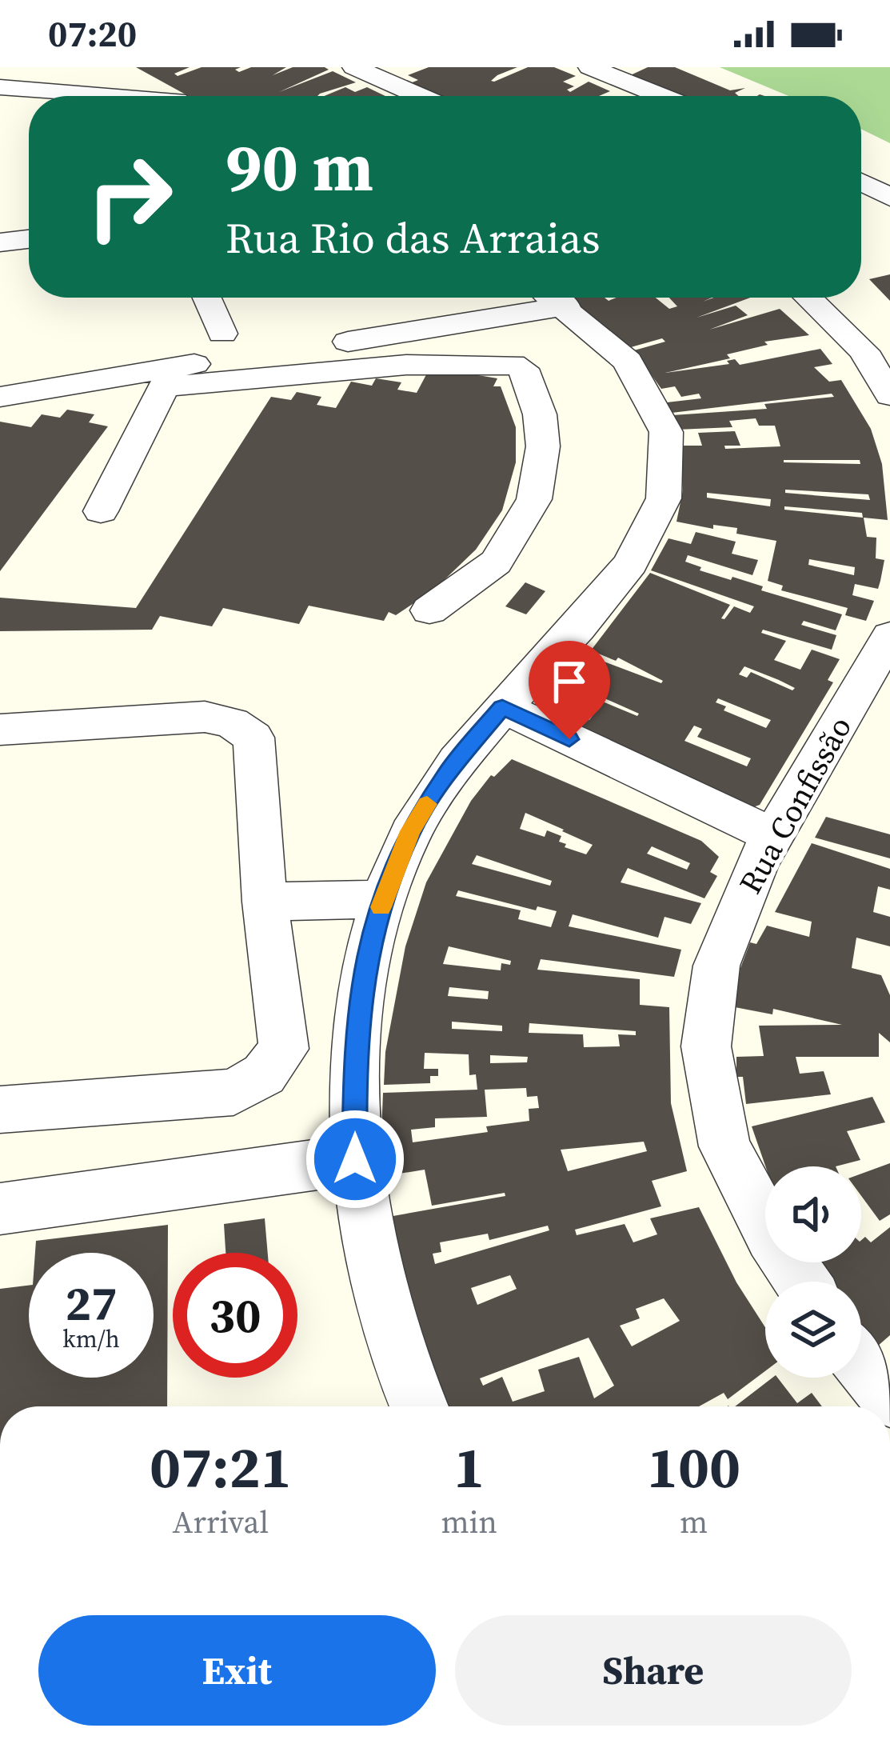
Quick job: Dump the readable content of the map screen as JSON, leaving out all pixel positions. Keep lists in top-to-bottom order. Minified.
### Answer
{"streets":{"street":["Rua Confissão"]},"page":{"status":"07:20","turn":["90 m","Rua Rio das Arraias"],"speed":"27 km/h","limit":"30","eta":["07:21","Arrival","1","min","100","m"],"buttons":["Exit","Share"]}}
